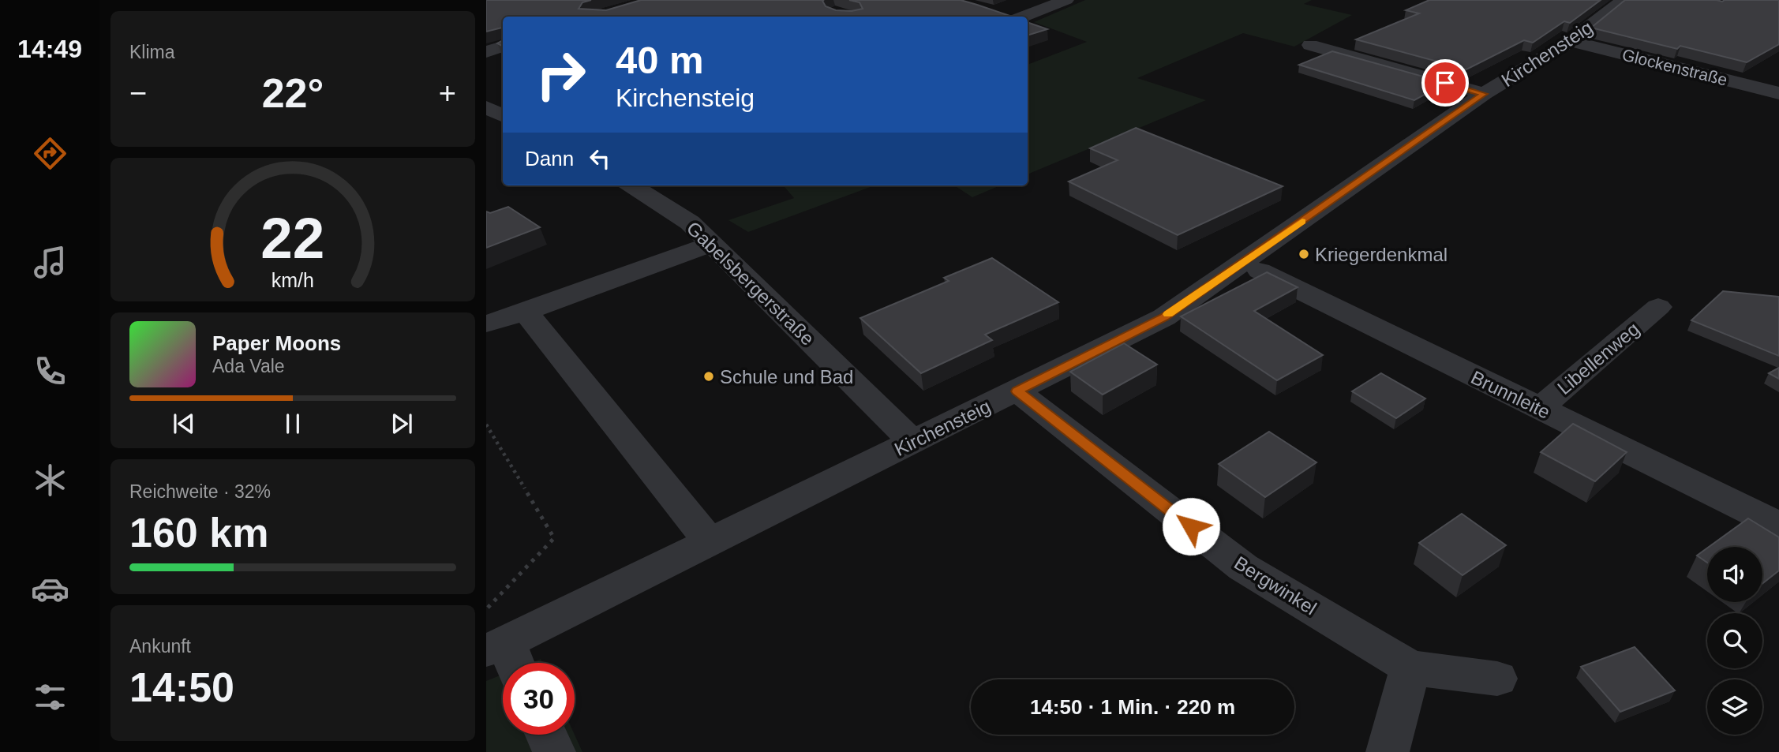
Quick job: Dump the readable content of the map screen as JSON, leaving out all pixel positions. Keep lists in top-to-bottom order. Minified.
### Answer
{"streets":{"street":["Kirchensteig","Glockenstraße","Gabelsbergerstraße","Libellenweg","Brunnleite","Bergwinkel"]},"crossings":[["Kirchensteig","Glockenstraße"],["Kirchensteig","Gabelsbergerstraße"],["Kirchensteig","Brunnleite"],["Kirchensteig","Bergwinkel"],["Libellenweg","Brunnleite"]],"places":["Kriegerdenkmal","Schule und Bad"],"page":{"tabs":"14:49","tile":["Klima",["Reichweite · 32%","160 km"],["Ankunft","14:50"]],"turn":["40 m","Kirchensteig"],"heat":["−","22°","+"],"then":"Dann","song":["Paper Moons","Ada Vale"],"limit":"30","trip":"14:50 · 1 Min. · 220 m","gauge":["22","km/h"]}}
